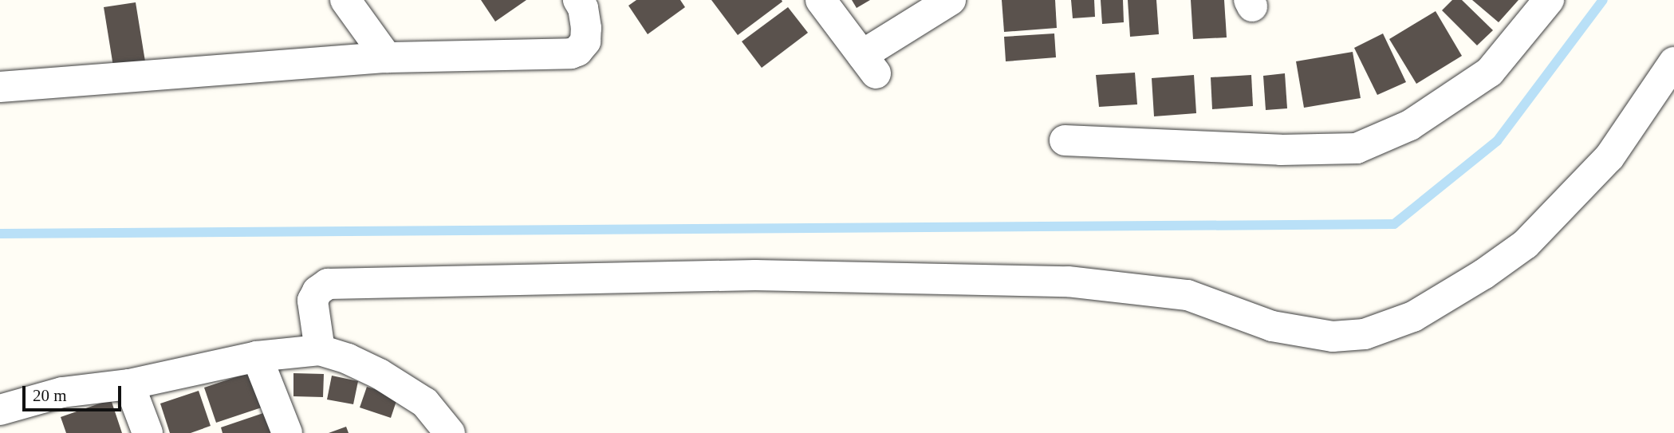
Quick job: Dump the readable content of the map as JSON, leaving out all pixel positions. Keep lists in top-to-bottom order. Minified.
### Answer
{"scale_bar":"20 m"}
